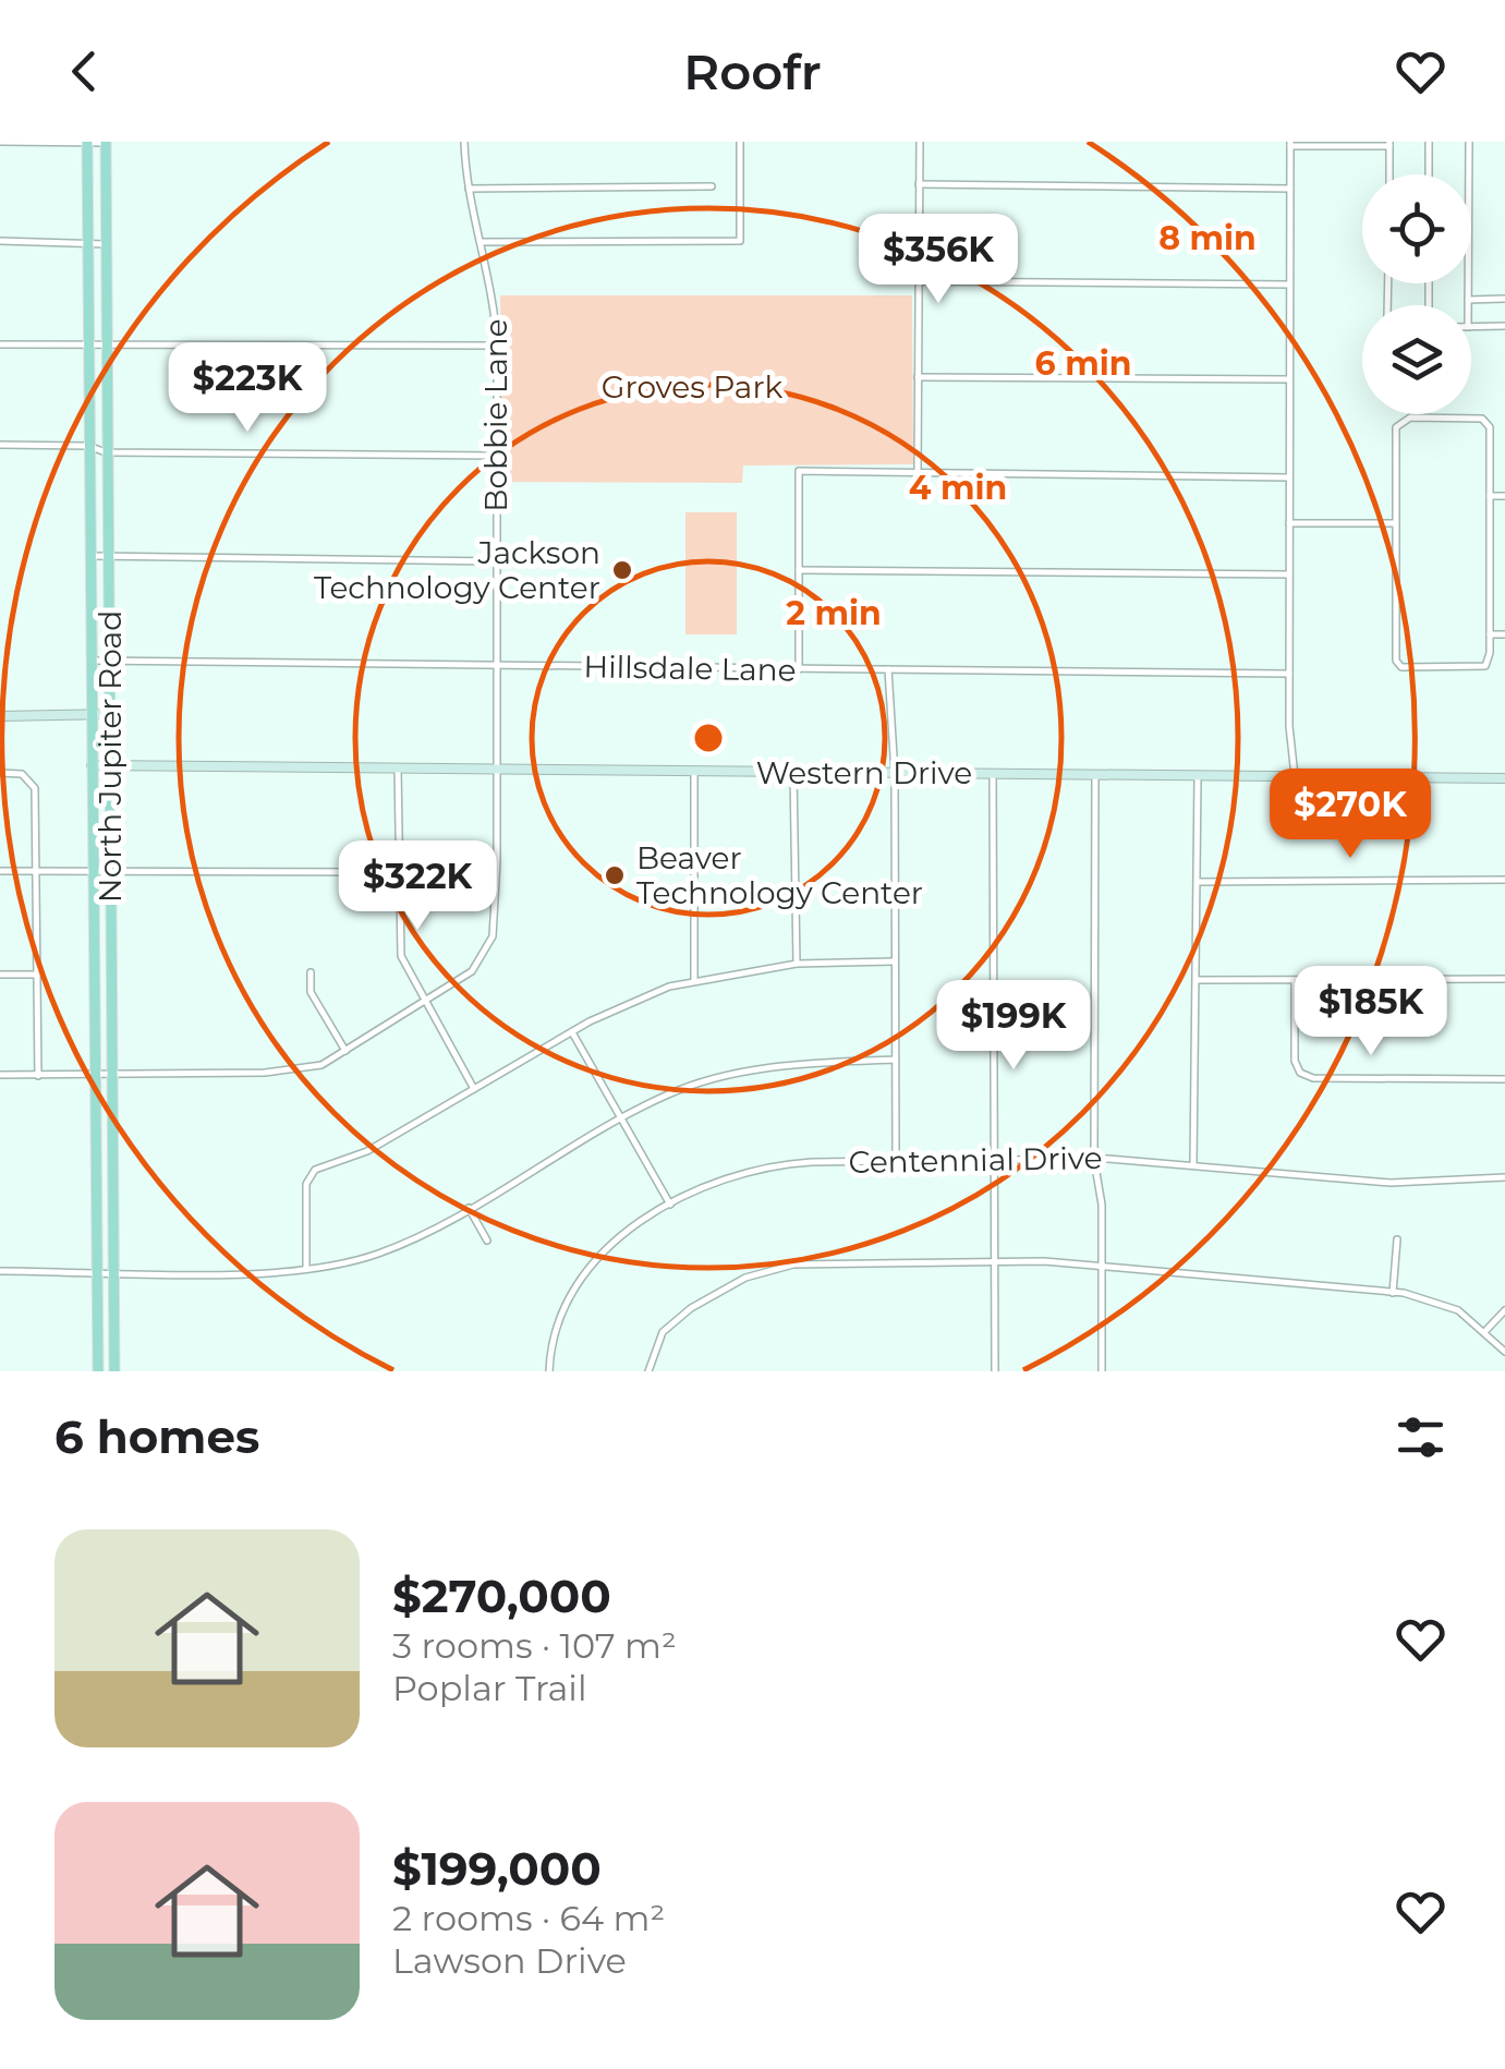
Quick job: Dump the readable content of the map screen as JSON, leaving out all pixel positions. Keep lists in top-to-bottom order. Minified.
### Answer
{"streets":{"main road":["North Jupiter Road"],"street":["Bobbie Lane","Hillsdale Lane","Western Drive","Centennial Drive"]},"crossings":[["Bobbie Lane","Hillsdale Lane"],["Bobbie Lane","North Jupiter Road"],["Bobbie Lane","Western Drive"],["Hillsdale Lane","North Jupiter Road"],["North Jupiter Road","Western Drive"]],"parks":["Groves Park"],"places":["Jackson Technology Center","Beaver Technology Center"],"page":{"header":"Roofr","price":["$356K","$223K","$270K","$322K","$185K","$199K"],"heading":"6 homes","list":[{"name":"$270,000","note":"3 rooms · 107 m² · Poplar Trail"},{"name":"$199,000","note":"2 rooms · 64 m² · Lawson Drive"}]},"rings":["8 min","6 min","4 min","2 min"]}
